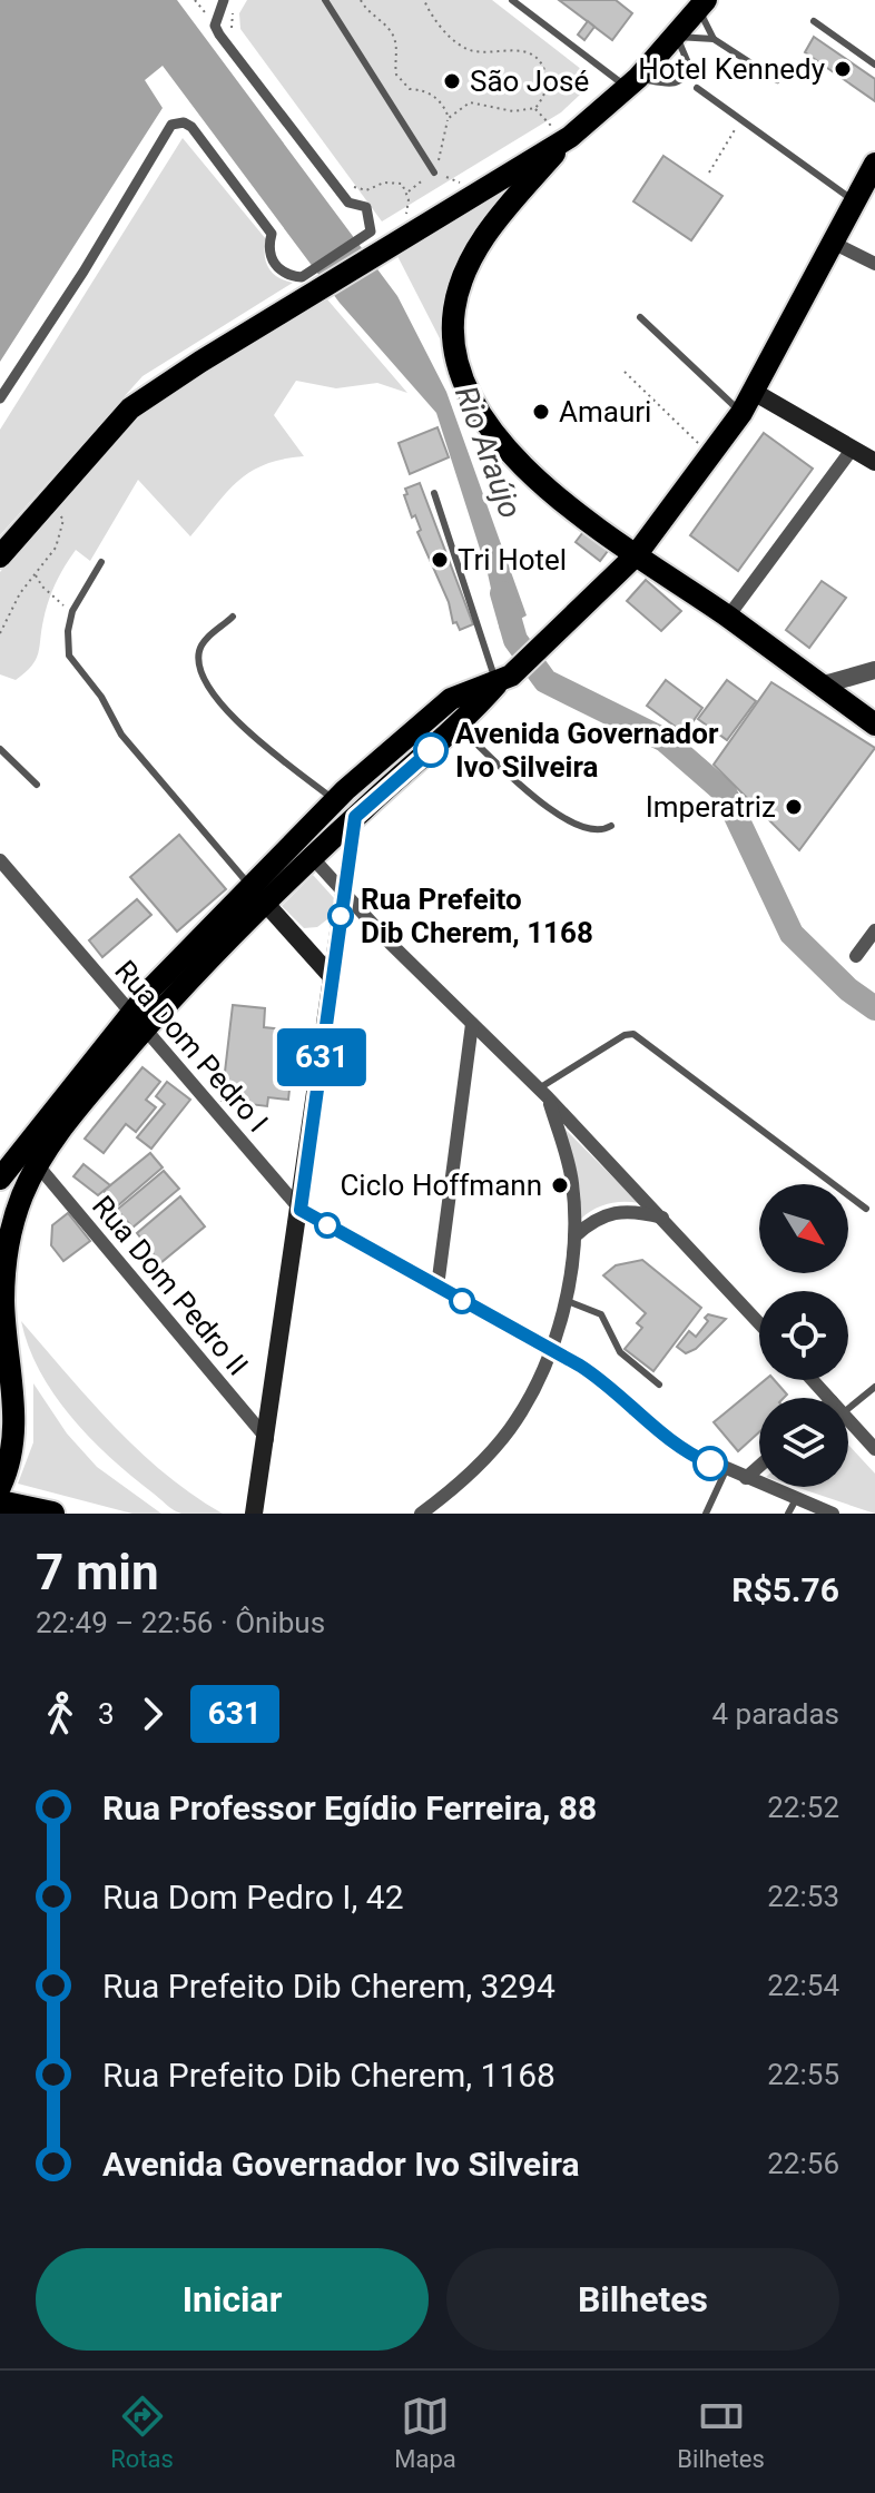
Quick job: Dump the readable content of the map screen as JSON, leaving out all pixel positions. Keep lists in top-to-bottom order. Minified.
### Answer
{"streets":{"street":["Rua Dom Pedro I","Rua Dom Pedro II"]},"water":["Rio Araújo"],"places":["Hotel Kennedy","São José","Amauri","Tri Hotel","Avenida Governador Ivo Silveira","Imperatriz","Rua Prefeito Dib Cherem, 1168","Ciclo Hoffmann"],"lines":["bus line 631"],"north":"bottom right","page":{"on_map":"631","heading":["7 min","22:49 – 22:56 · Ônibus","R$5.76"],"legs":["3","631","4 paradas"],"list":[{"name":"Rua Professor Egídio Ferreira, 88","value":"22:52"},{"name":"Rua Dom Pedro I, 42","value":"22:53"},{"name":"Rua Prefeito Dib Cherem, 3294","value":"22:54"},{"name":"Rua Prefeito Dib Cherem, 1168","value":"22:55"},{"name":"Avenida Governador Ivo Silveira","value":"22:56"}],"buttons":["Iniciar","Bilhetes"],"tabs":["Rotas","Mapa","Bilhetes"]}}
